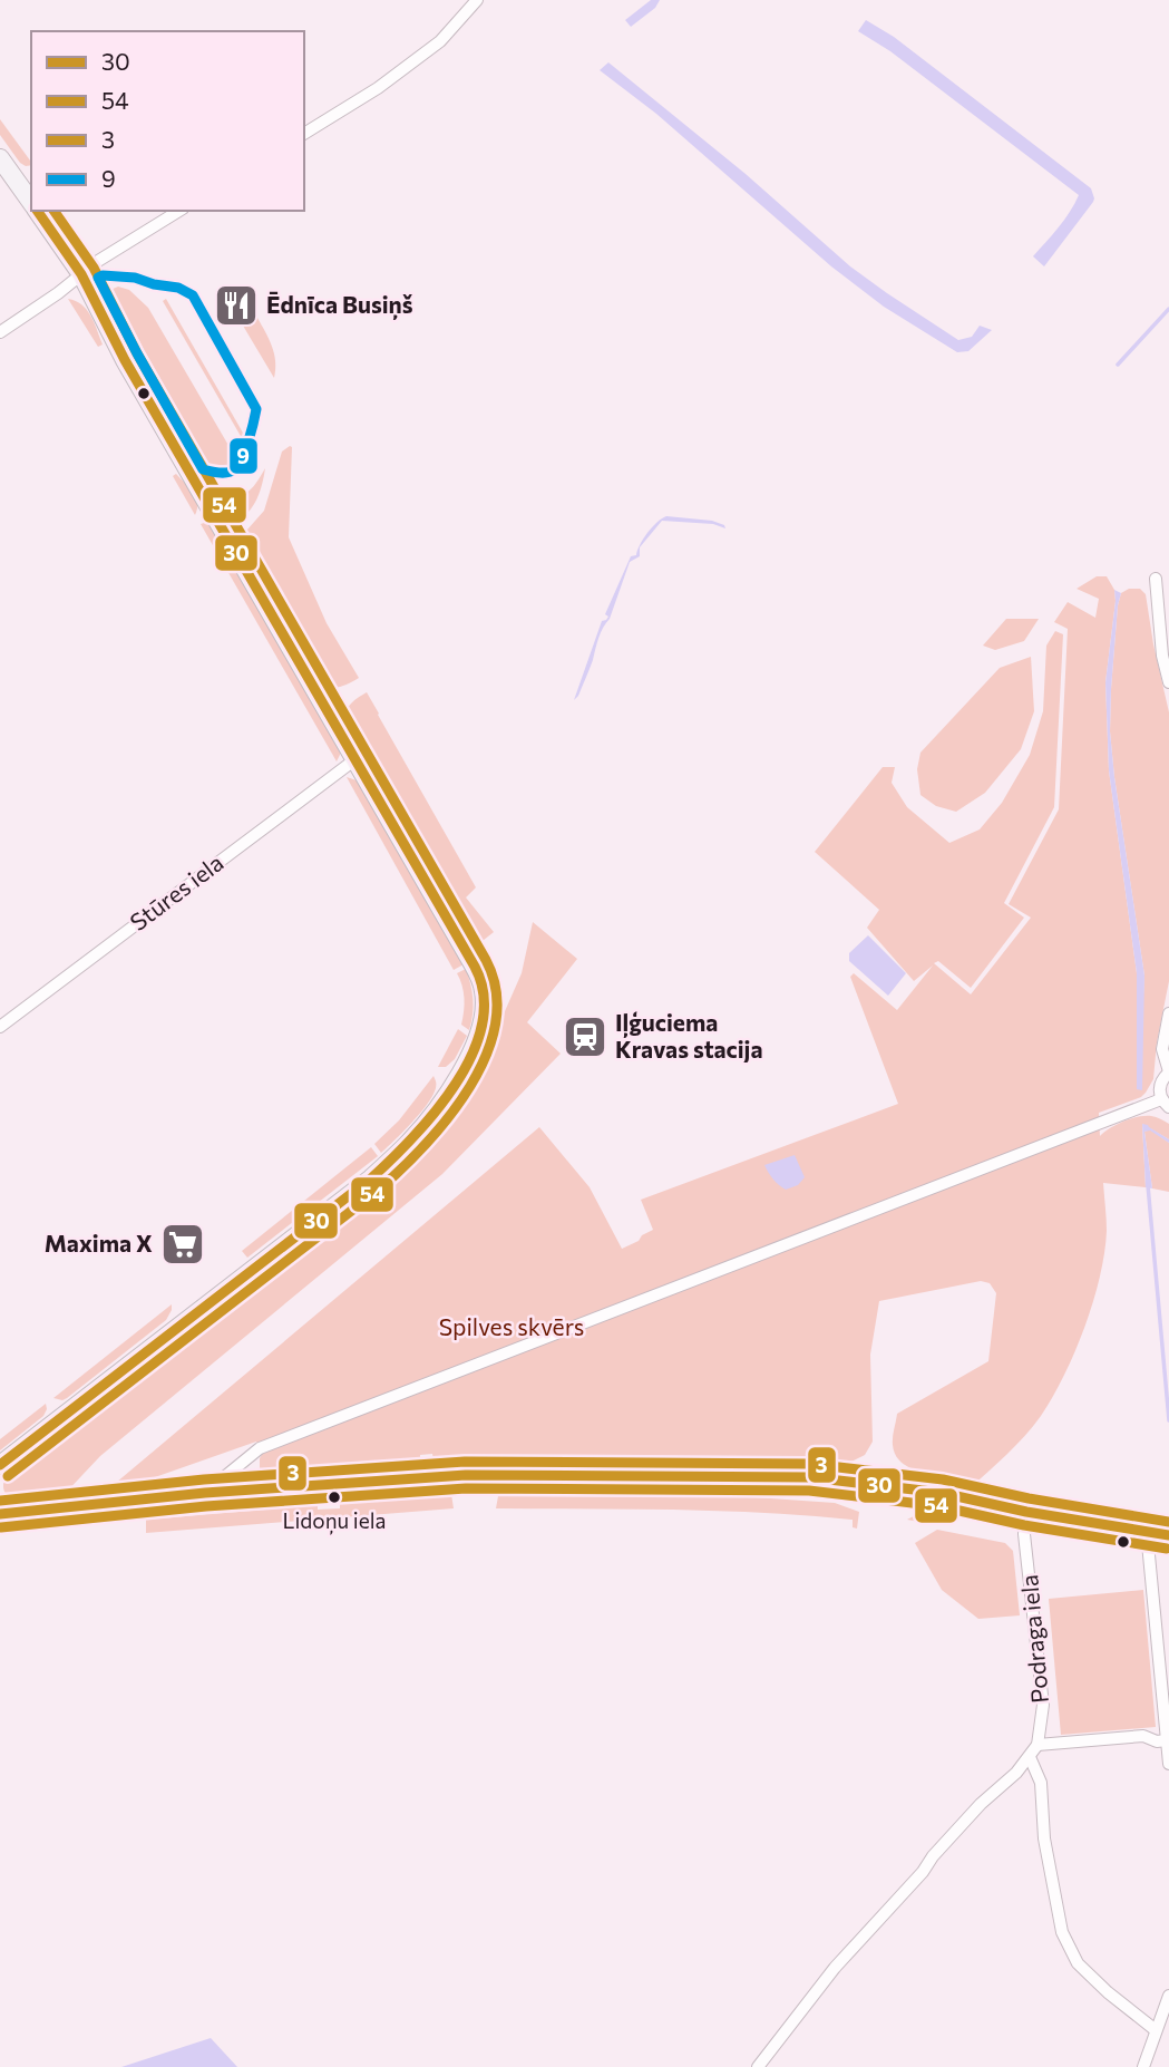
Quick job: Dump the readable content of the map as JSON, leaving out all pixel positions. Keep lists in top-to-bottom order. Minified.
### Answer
{"streets":{"street":["Stūres iela","Podraga iela"]},"parks":["Spilves skvērs"],"places":{"restaurant":["Ēdnīca Busiņš"],"station":["Iļģuciema Kravas stacija"],"supermarket":["Maxima X"],"other":["Lidoņu iela"]},"lines":["transit line 30","transit line 54","transit line 9","transit line 3"],"legend":["30","54","3","9"]}
